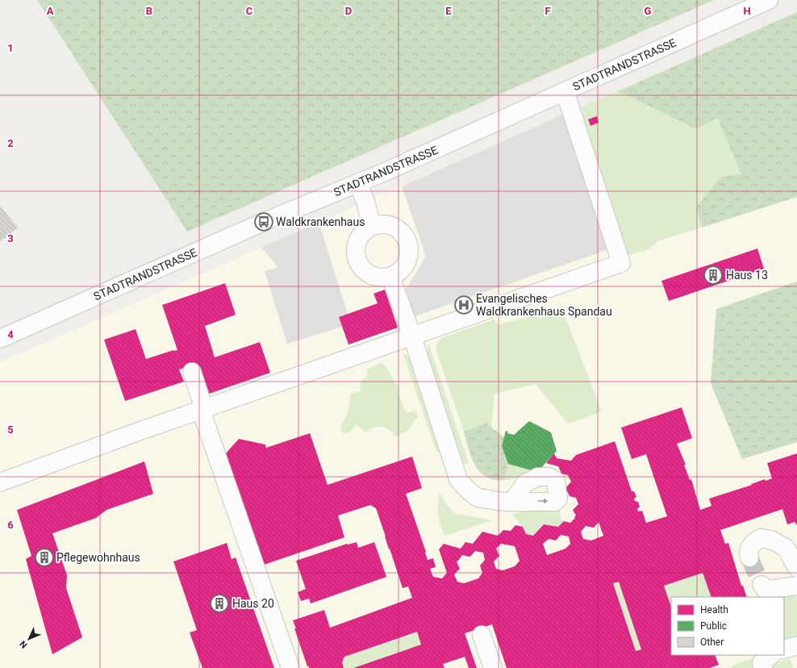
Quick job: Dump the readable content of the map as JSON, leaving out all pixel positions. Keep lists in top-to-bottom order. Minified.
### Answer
{"streets":{"street":["STADTRANDSTRASSE"]},"places":{"bus stop":["Waldkrankenhaus"],"building":["Haus 13","Pflegewohnhaus","Haus 20"],"hospital":["Evangelisches Waldkrankenhaus Spandau"]},"legend":["Health","Public","Other"],"north":"bottom left","grid":{"columns":["A","B","C","D","E","F","G","H"],"rows":["1","2","3","4","5","6"]}}
